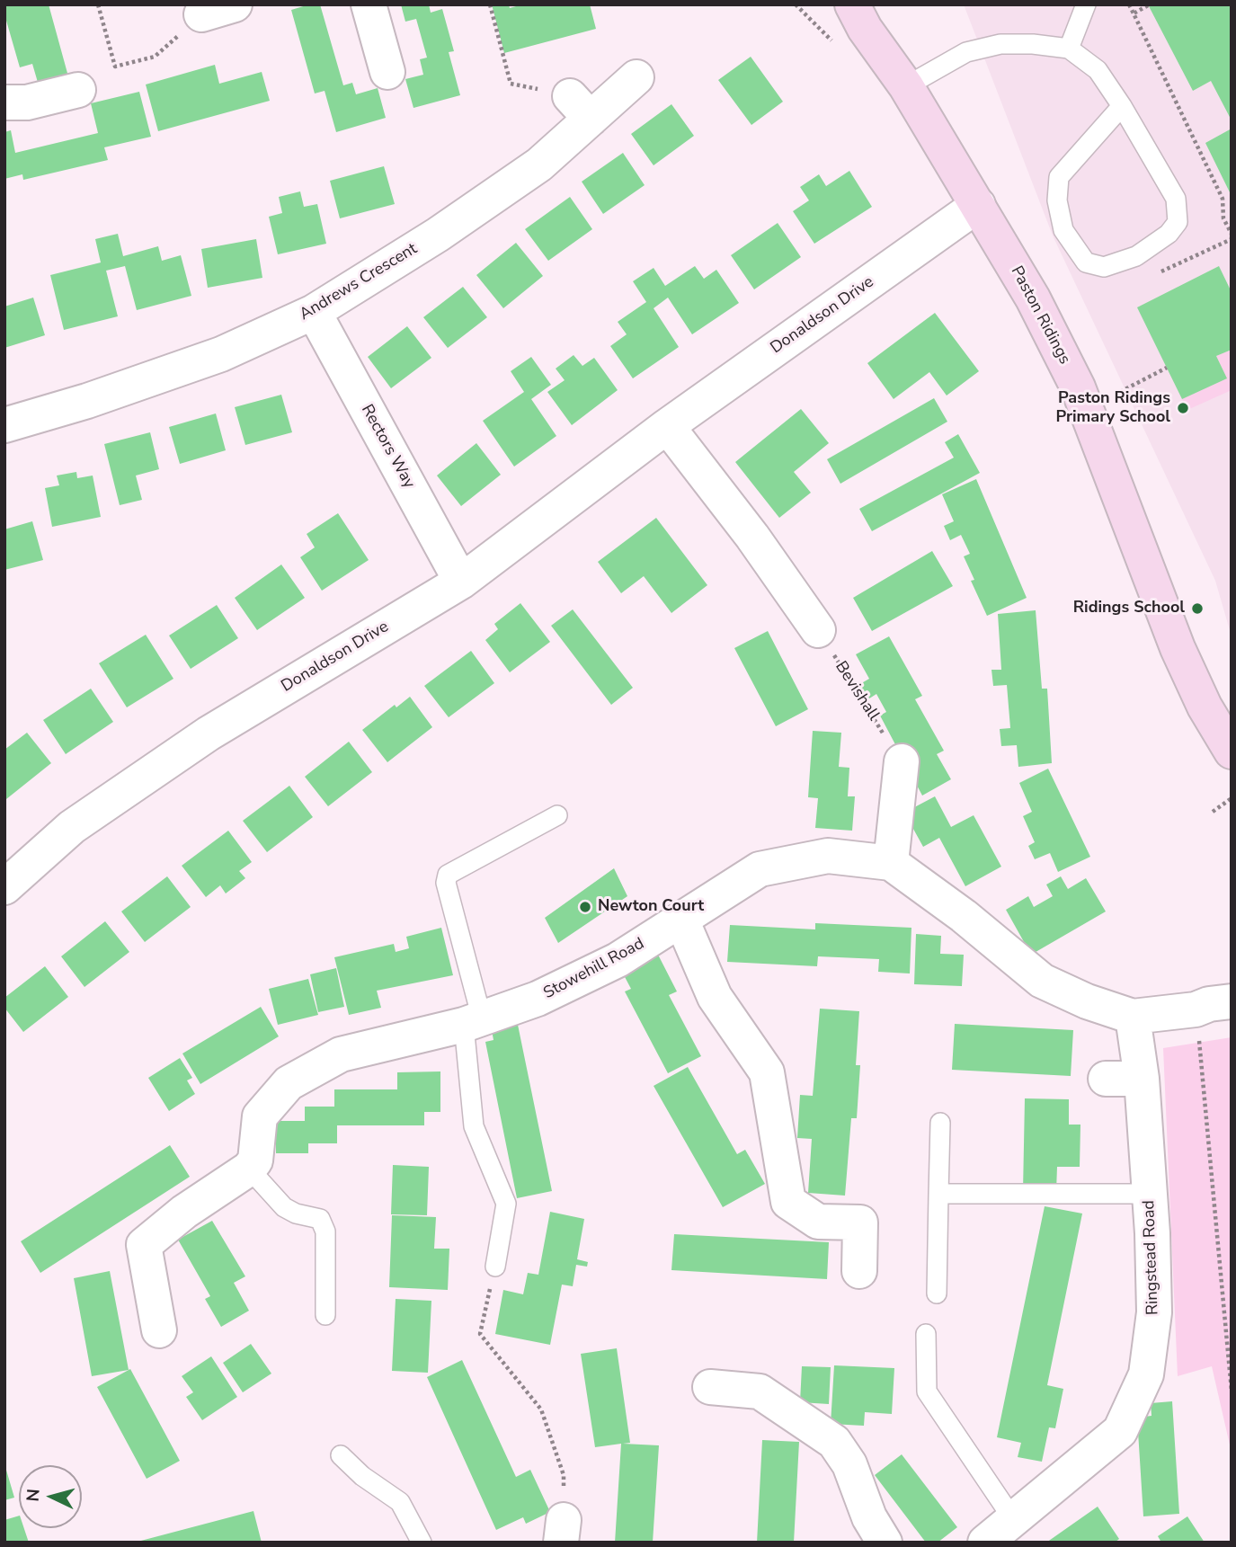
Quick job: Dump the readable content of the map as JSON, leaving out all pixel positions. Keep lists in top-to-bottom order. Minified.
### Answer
{"streets":{"street":["Andrews Crescent","Donaldson Drive","Paston Ridings","Rectors Way","Stowehill Road","Ringstead Road"],"path":["Bevishall"]},"crossings":[["Andrews Crescent","Rectors Way"],["Donaldson Drive","Paston Ridings"],["Donaldson Drive","Rectors Way"],["Stowehill Road","Ringstead Road"]],"places":["Paston Ridings Primary School","Ridings School","Newton Court"],"north":"left"}
